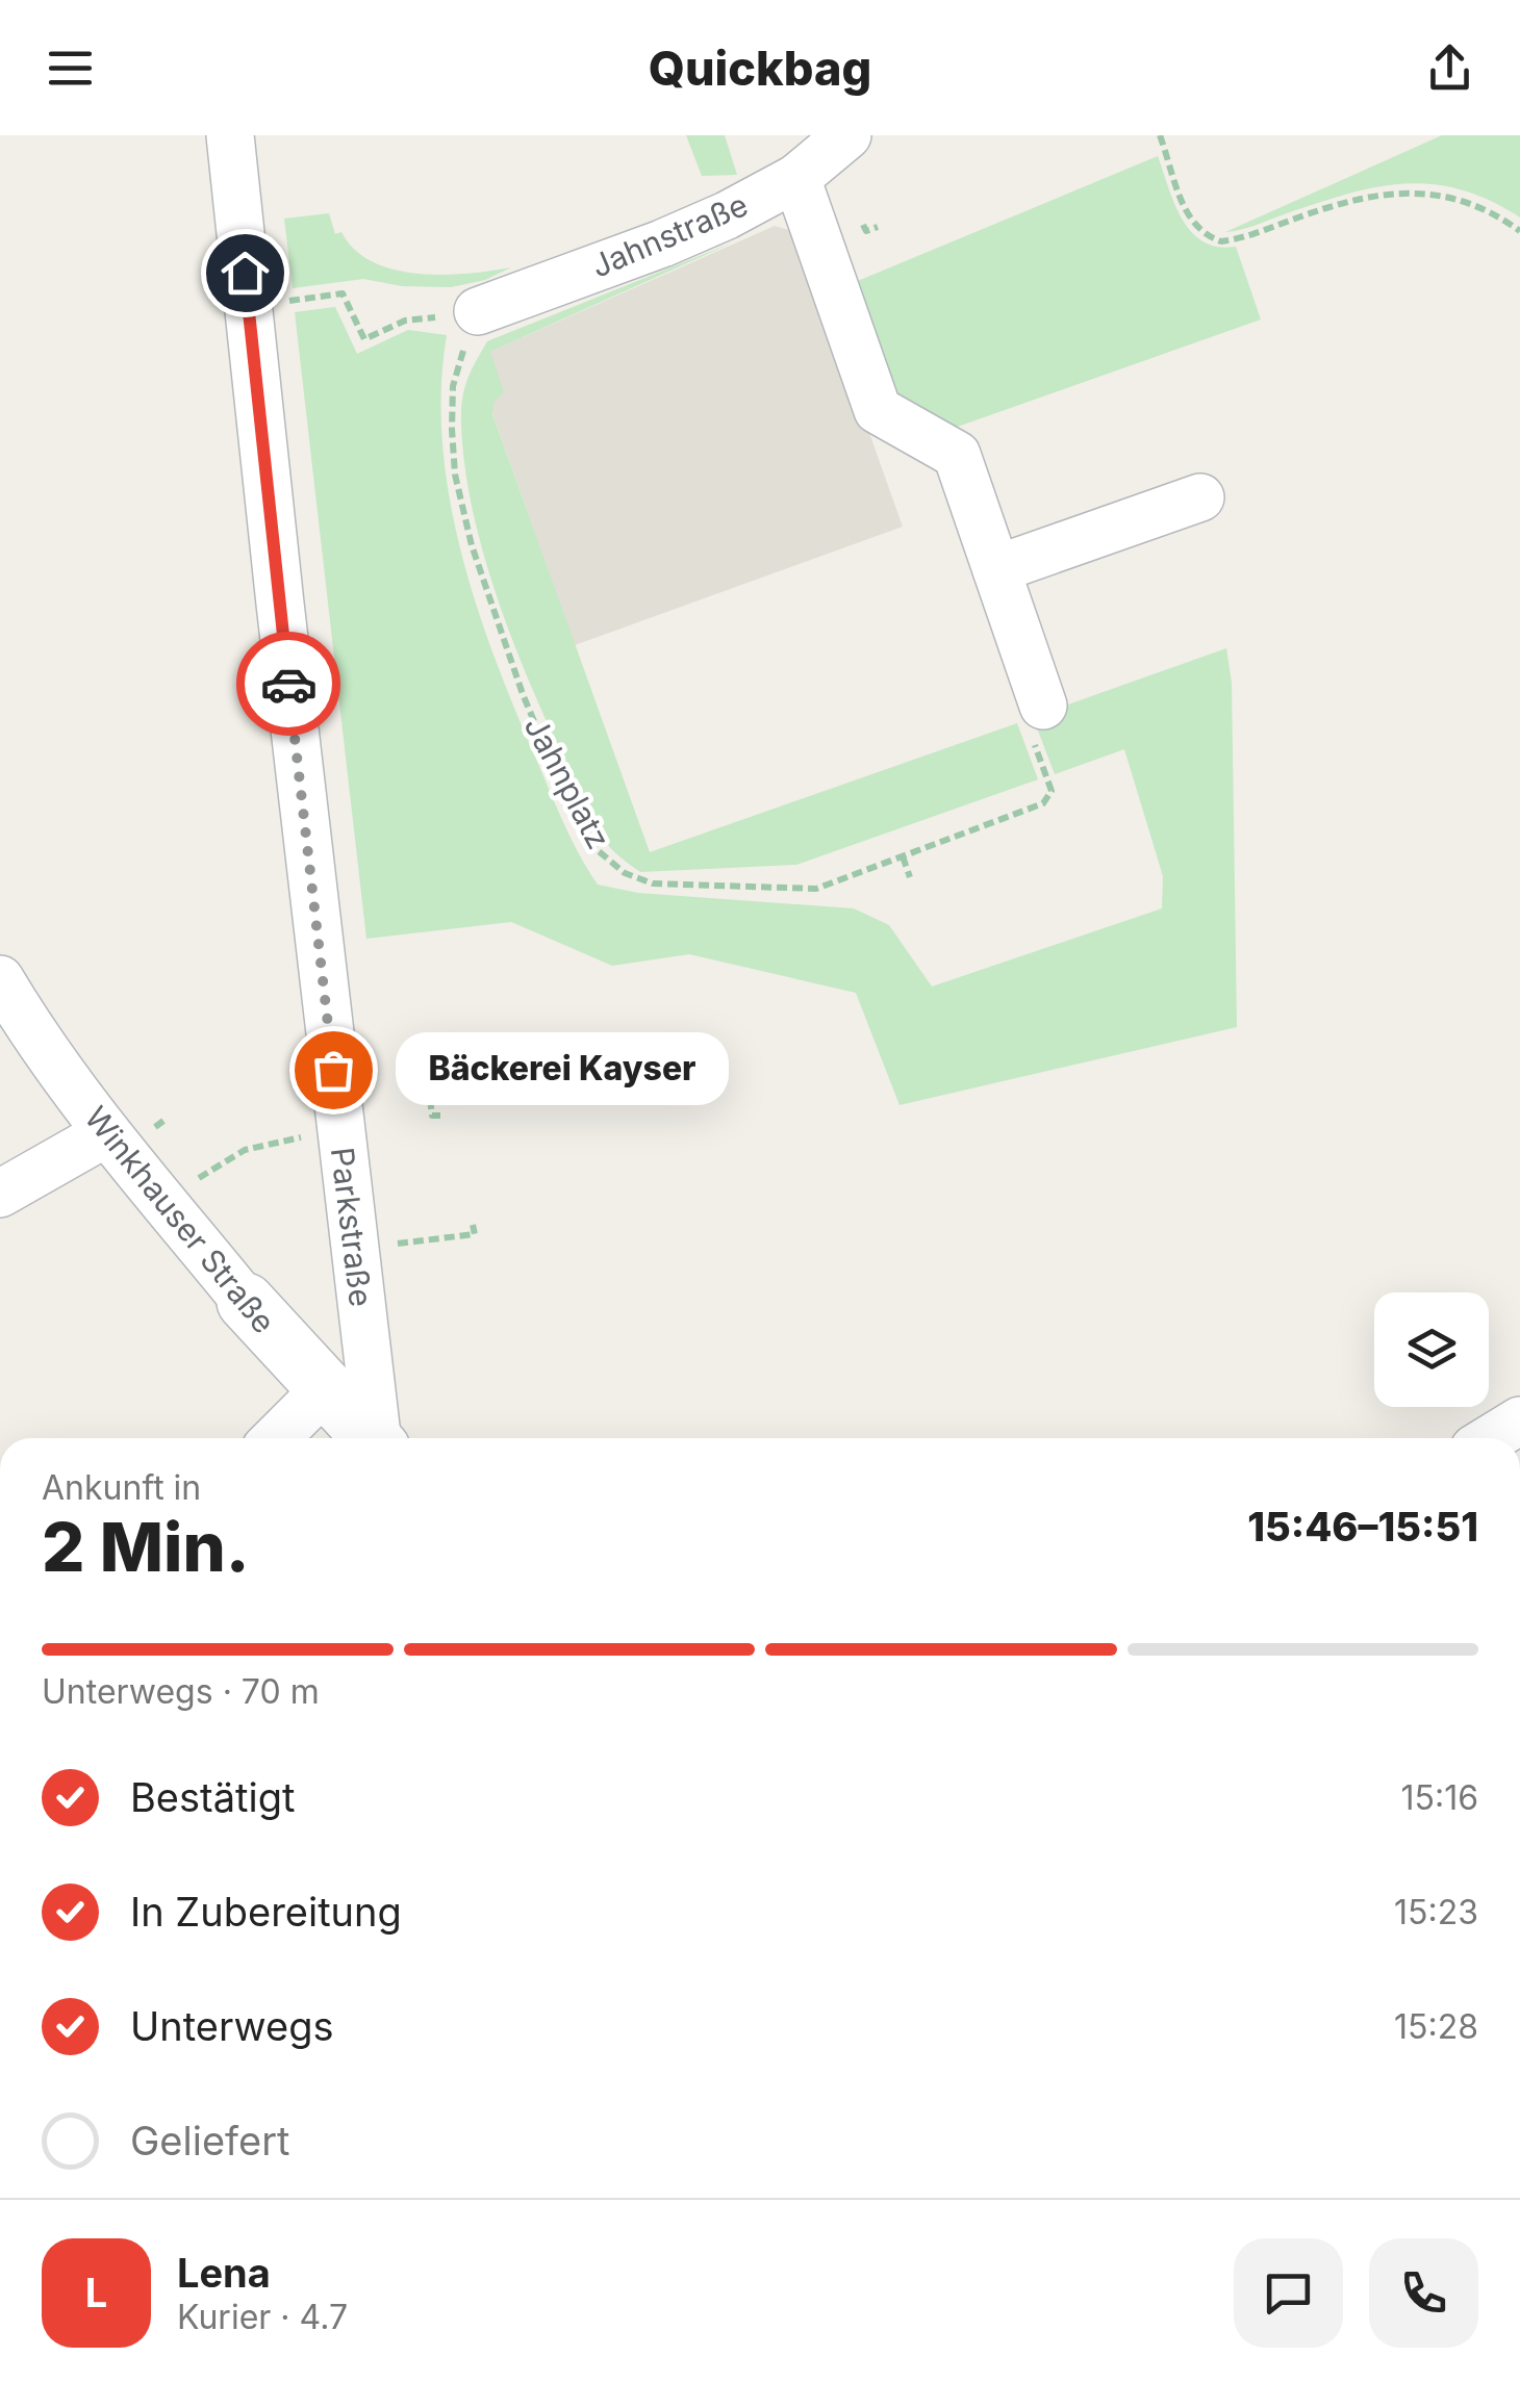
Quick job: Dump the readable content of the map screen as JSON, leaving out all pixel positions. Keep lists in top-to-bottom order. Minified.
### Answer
{"streets":{"street":["Jahnstraße","Winkhauser Straße","Parkstraße"],"path":["Jahnplatz"]},"crossings":[["Jahnstraße","Jahnplatz"]],"places":["Bäckerei Kayser"],"page":{"header":"Quickbag","bubble":"Bäckerei Kayser","heading":["2 Min.","Ankunft in","15:46–15:51"],"panel":["Lena","Kurier · 4.7"],"bar":"Unterwegs · 70 m","list":[["Bestätigt","15:16"],["In Zubereitung","15:23"],["Unterwegs","15:28"],"Geliefert"],"round":"L"}}
